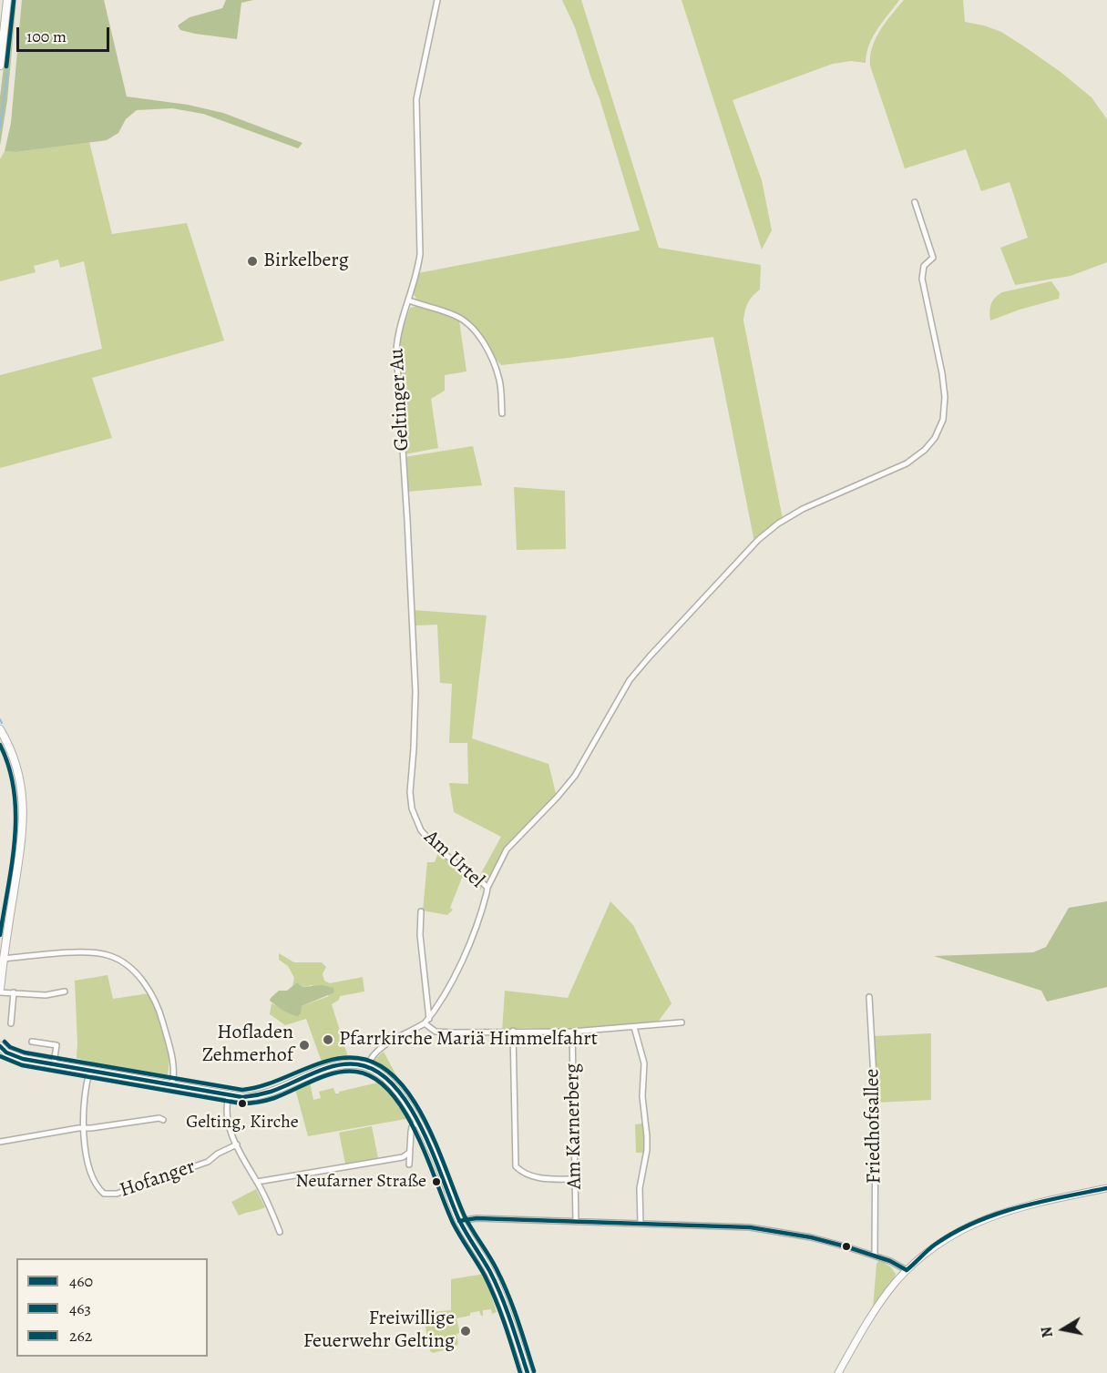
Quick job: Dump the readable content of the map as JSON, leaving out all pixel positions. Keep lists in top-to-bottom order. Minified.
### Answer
{"streets":{"street":["Geltinger Au","Am Urtel","Am Karnerberg","Friedhofsallee","Hofanger"]},"crossings":[["Geltinger Au","Am Urtel"]],"places":["Birkelberg","Pfarrkirche Mariä Himmelfahrt","Hofladen Zehmerhof","Gelting, Kirche","Neufarner Straße","Freiwillige Feuerwehr Gelting"],"lines":["transit line 463","transit line 262","transit line 460"],"legend":["460","463","262"],"scale_bar":"100 m","north":"left"}
